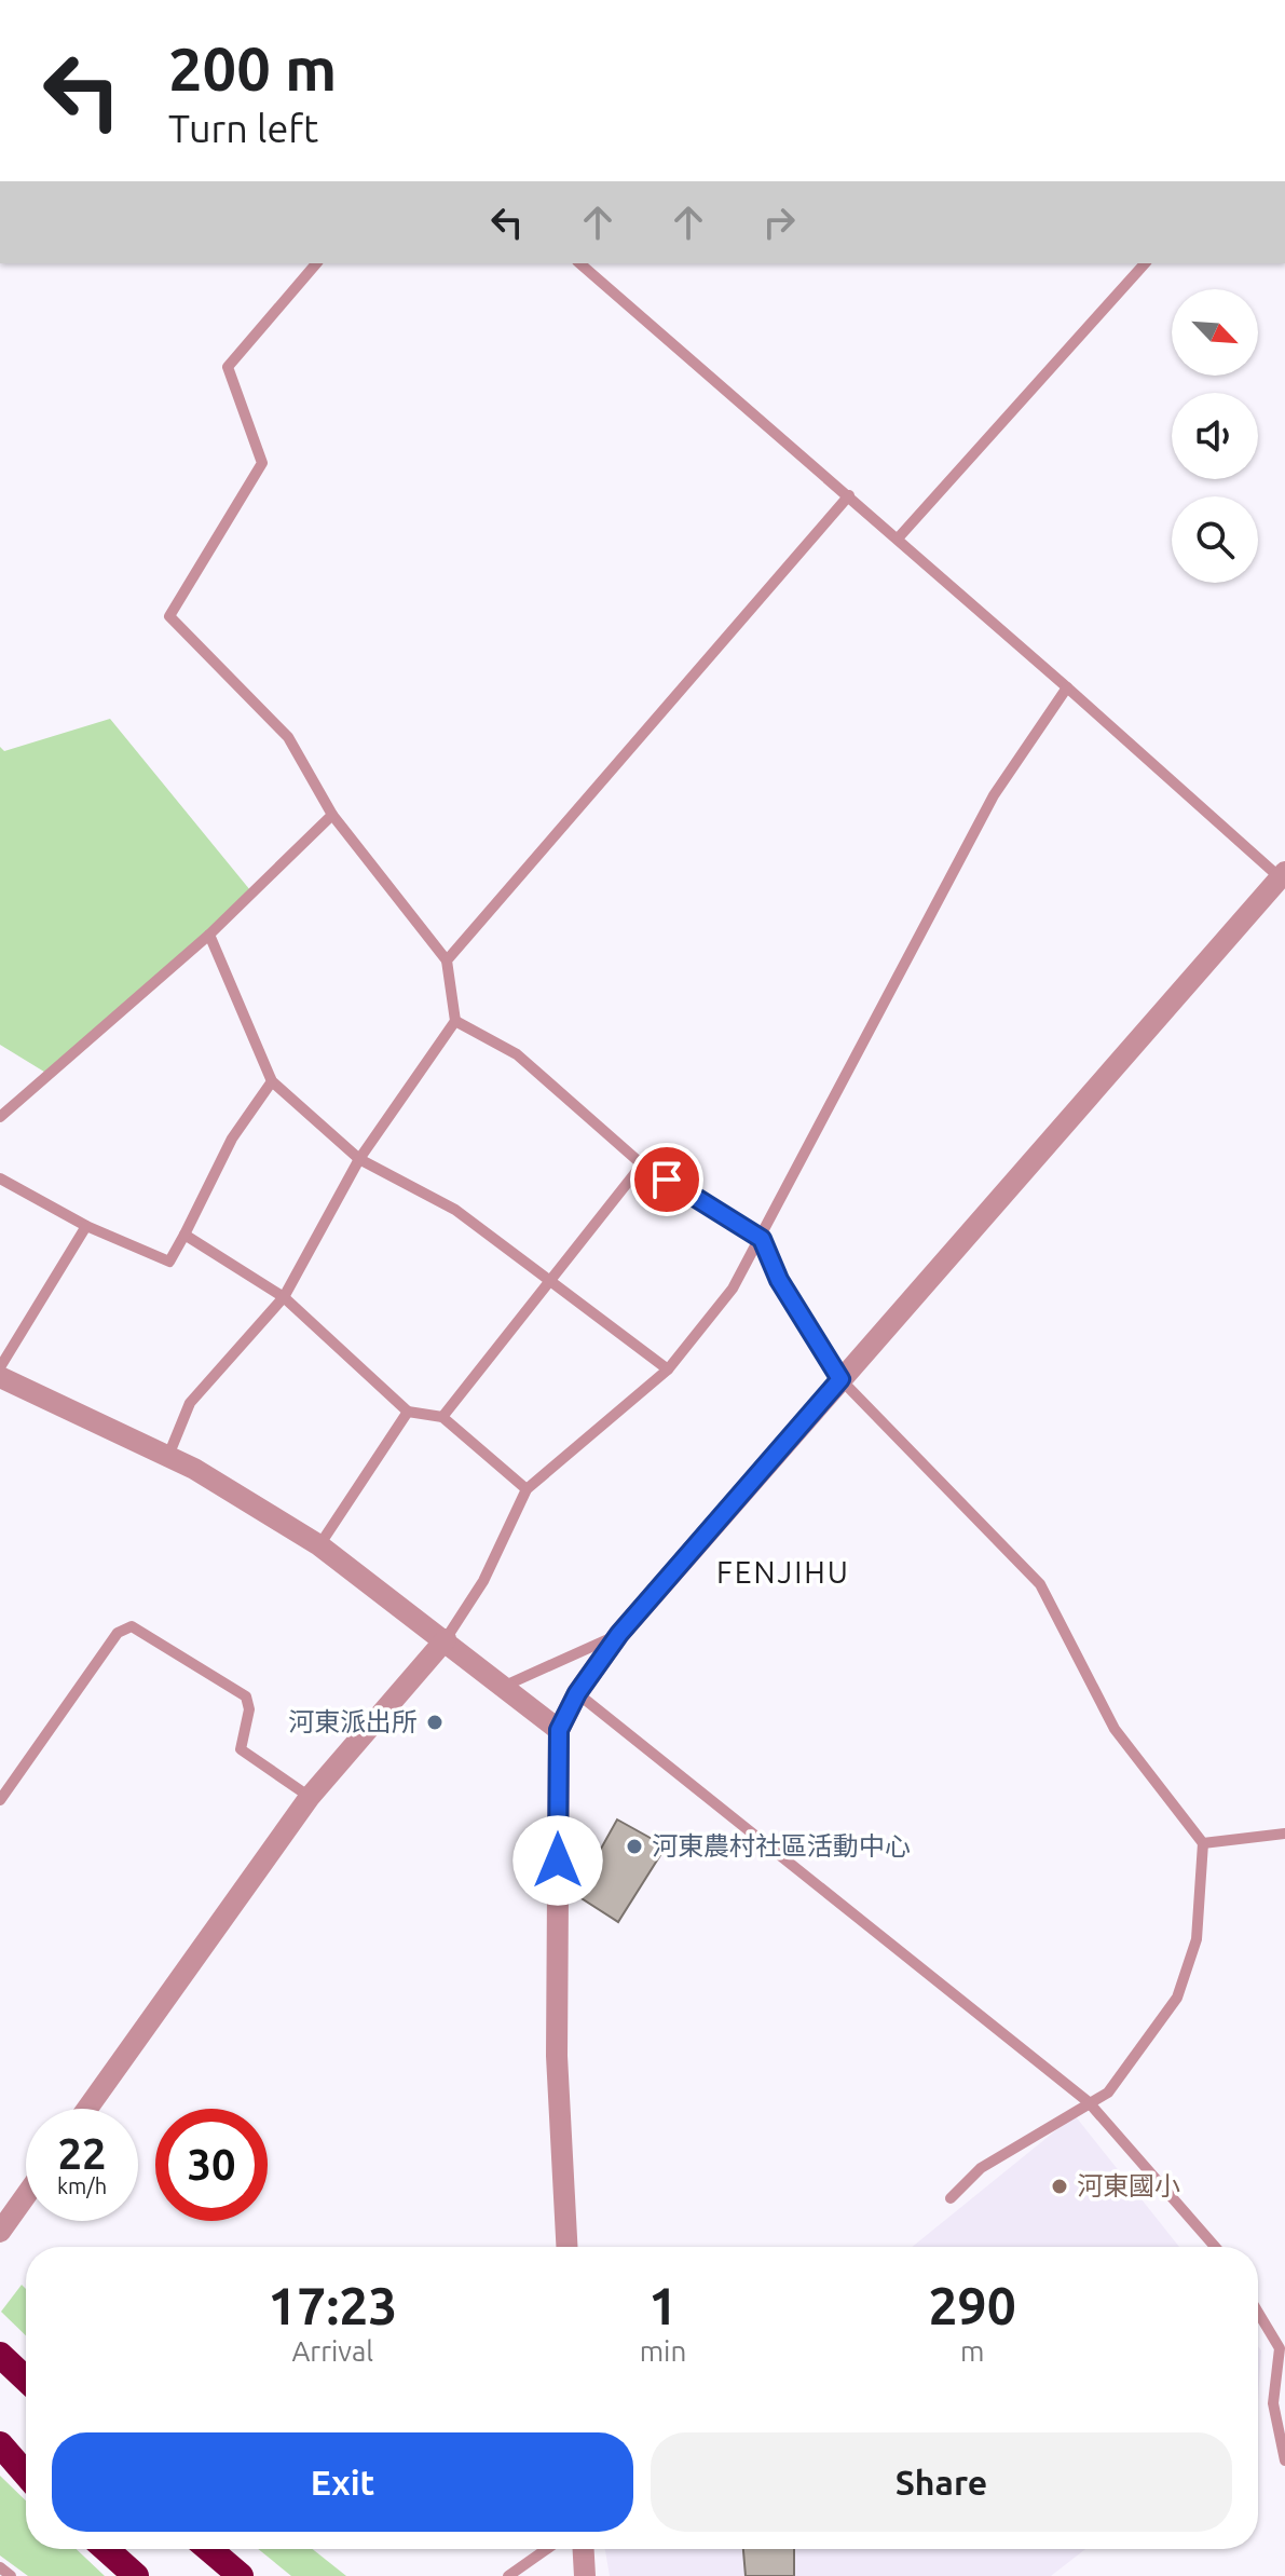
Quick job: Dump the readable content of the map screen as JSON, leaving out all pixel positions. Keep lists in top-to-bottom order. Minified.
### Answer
{"districts":["FENJIHU"],"places":["河東派出所","河東農村社區活動中心","河東國小"],"north":"bottom right","page":{"turn":["200 m","Turn left"],"speed":"22 km/h","limit":"30","eta":["17:23","Arrival","1","min","290","m"],"buttons":["Exit","Share"]}}
